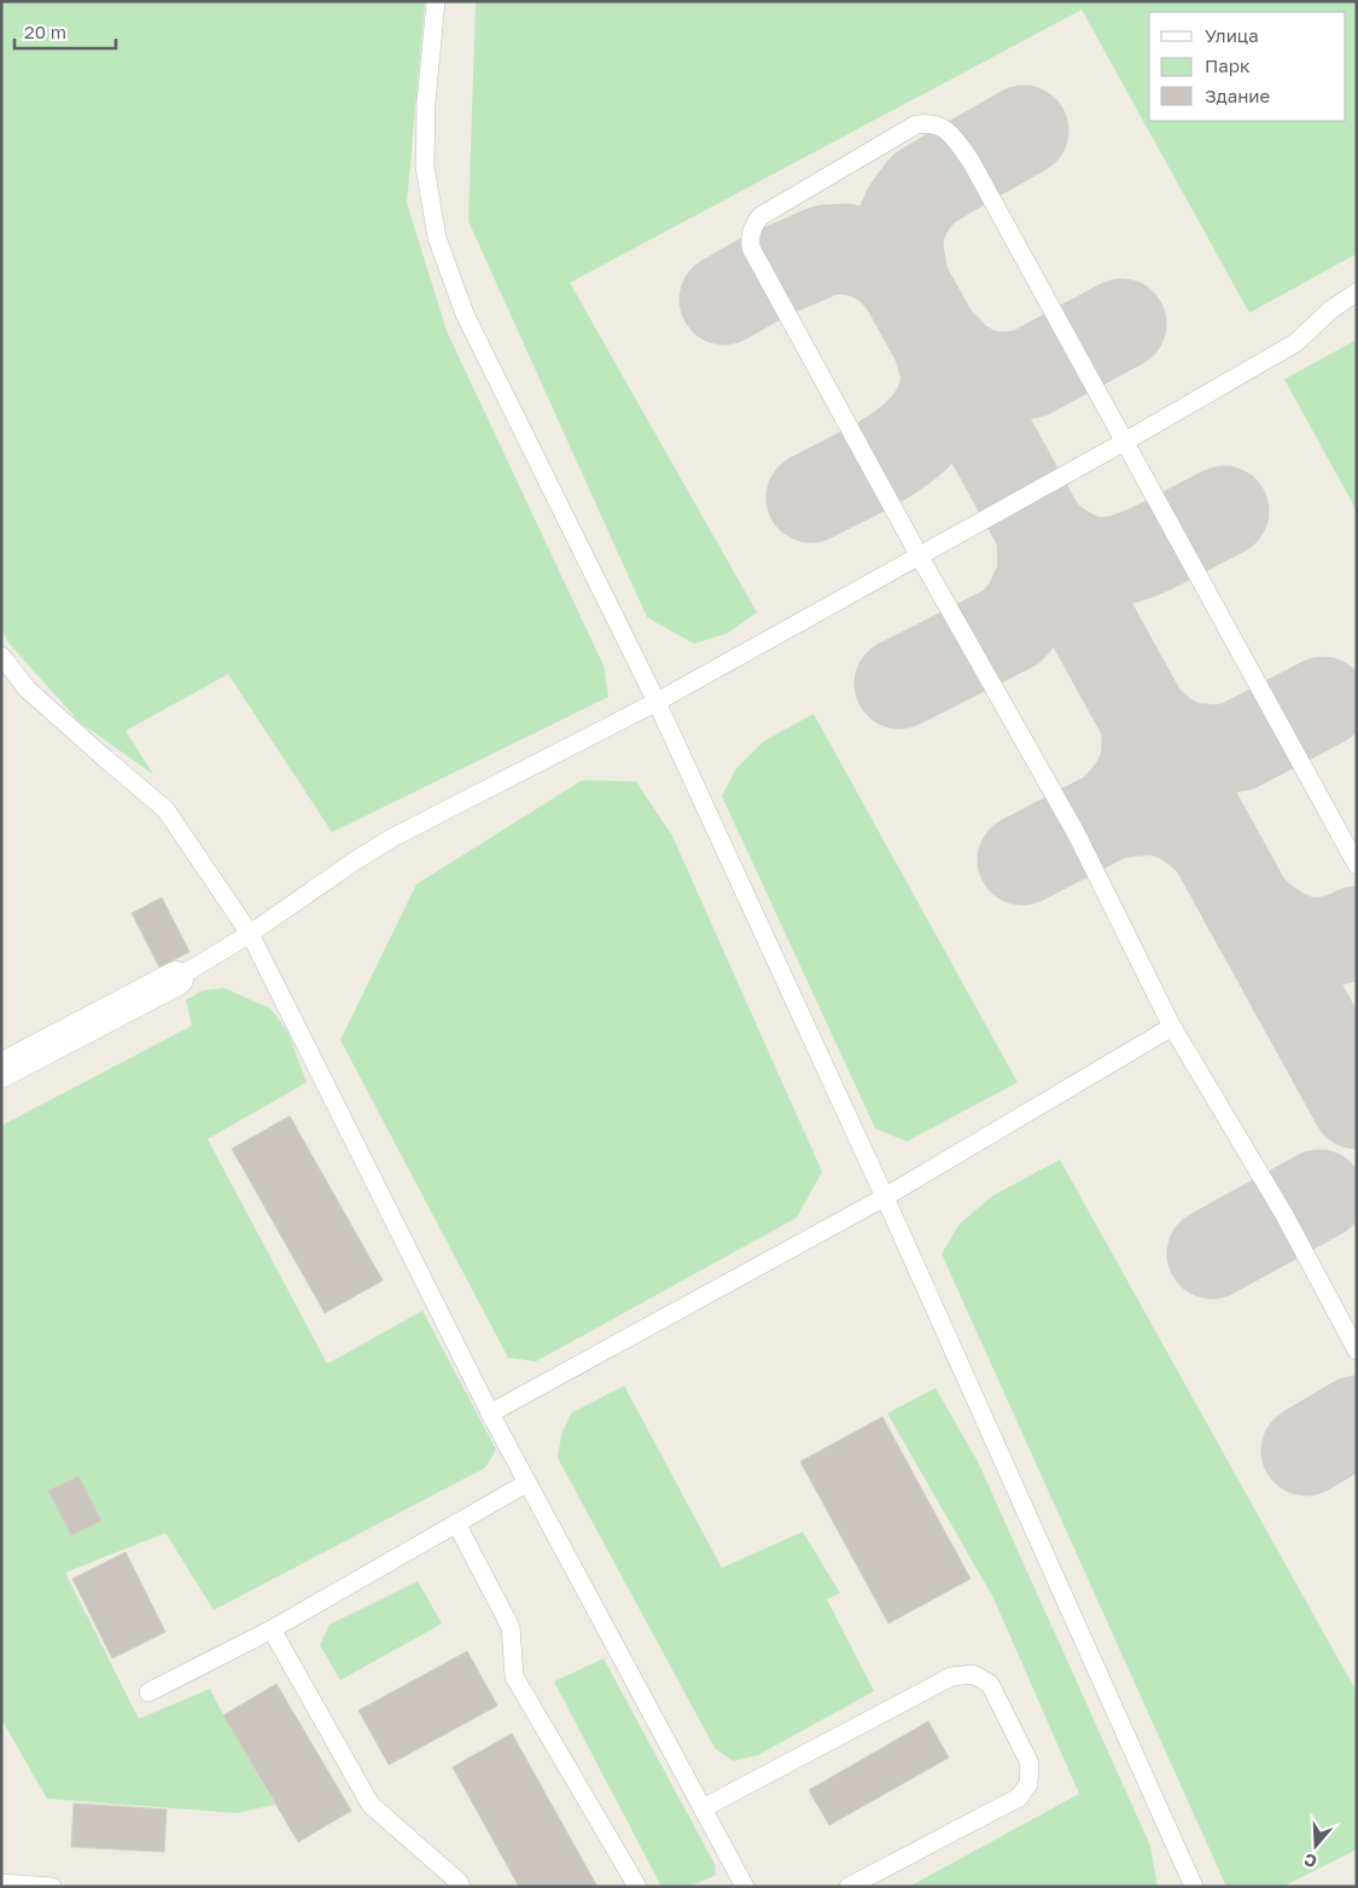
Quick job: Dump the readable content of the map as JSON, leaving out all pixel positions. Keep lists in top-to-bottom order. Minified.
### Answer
{"legend":["Улица","Парк","Здание"],"scale_bar":"20 m","north":"bottom"}
